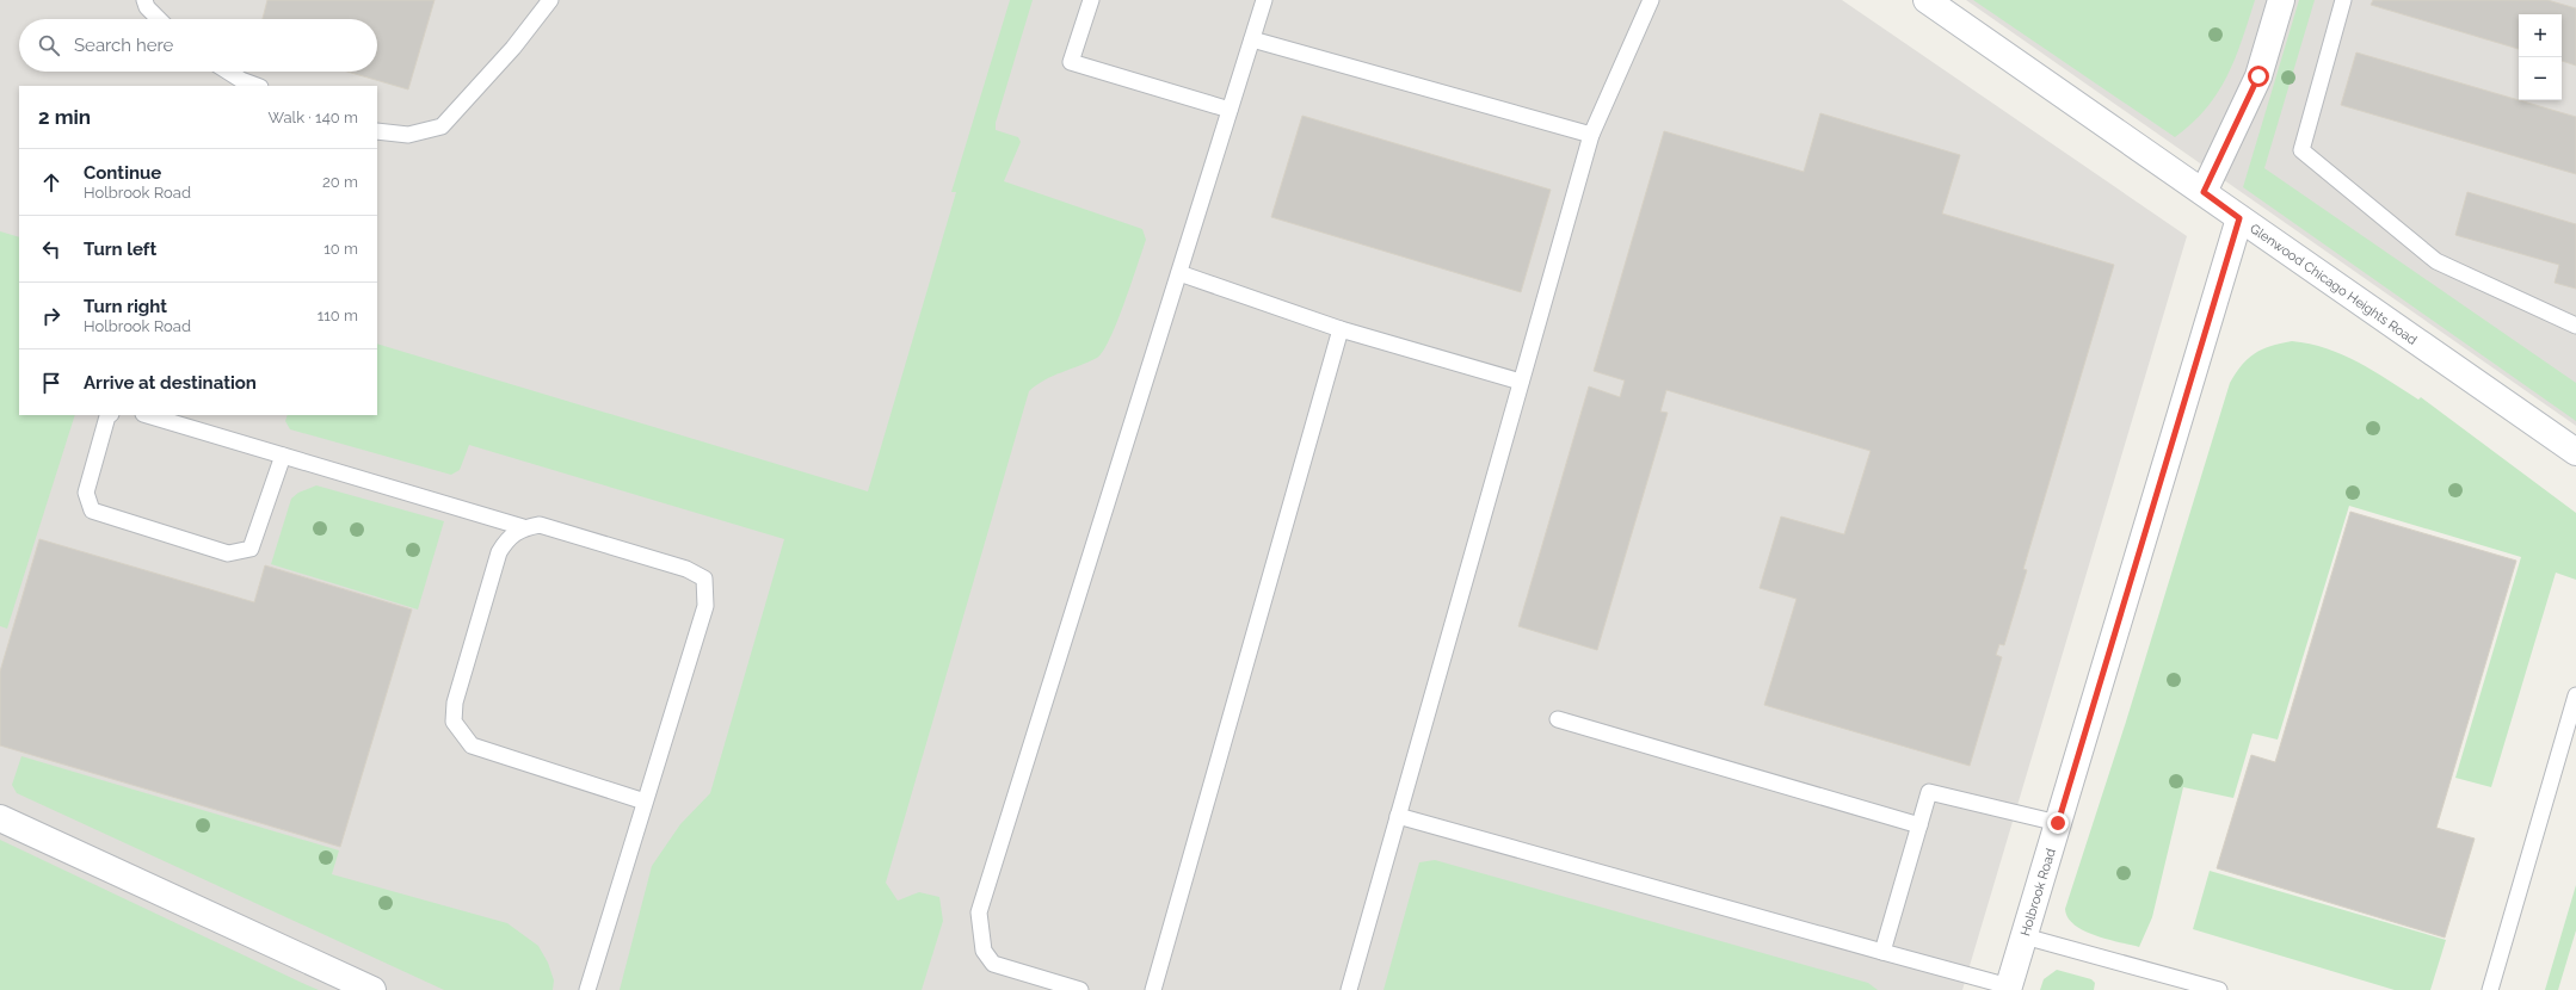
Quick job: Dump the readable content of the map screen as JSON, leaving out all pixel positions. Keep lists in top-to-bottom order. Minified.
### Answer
{"streets":{"street":["Glenwood Chicago Heights Road","Holbrook Road"]},"crossings":[["Glenwood Chicago Heights Road","Holbrook Road"]],"page":{"map_buttons":["+","−"],"search":"Search here","heading":["2 min","Walk · 140 m"],"list":[["Continue","Holbrook Road","20 m"],["Turn left","10 m"],["Turn right","Holbrook Road","110 m"],"Arrive at destination"]}}
